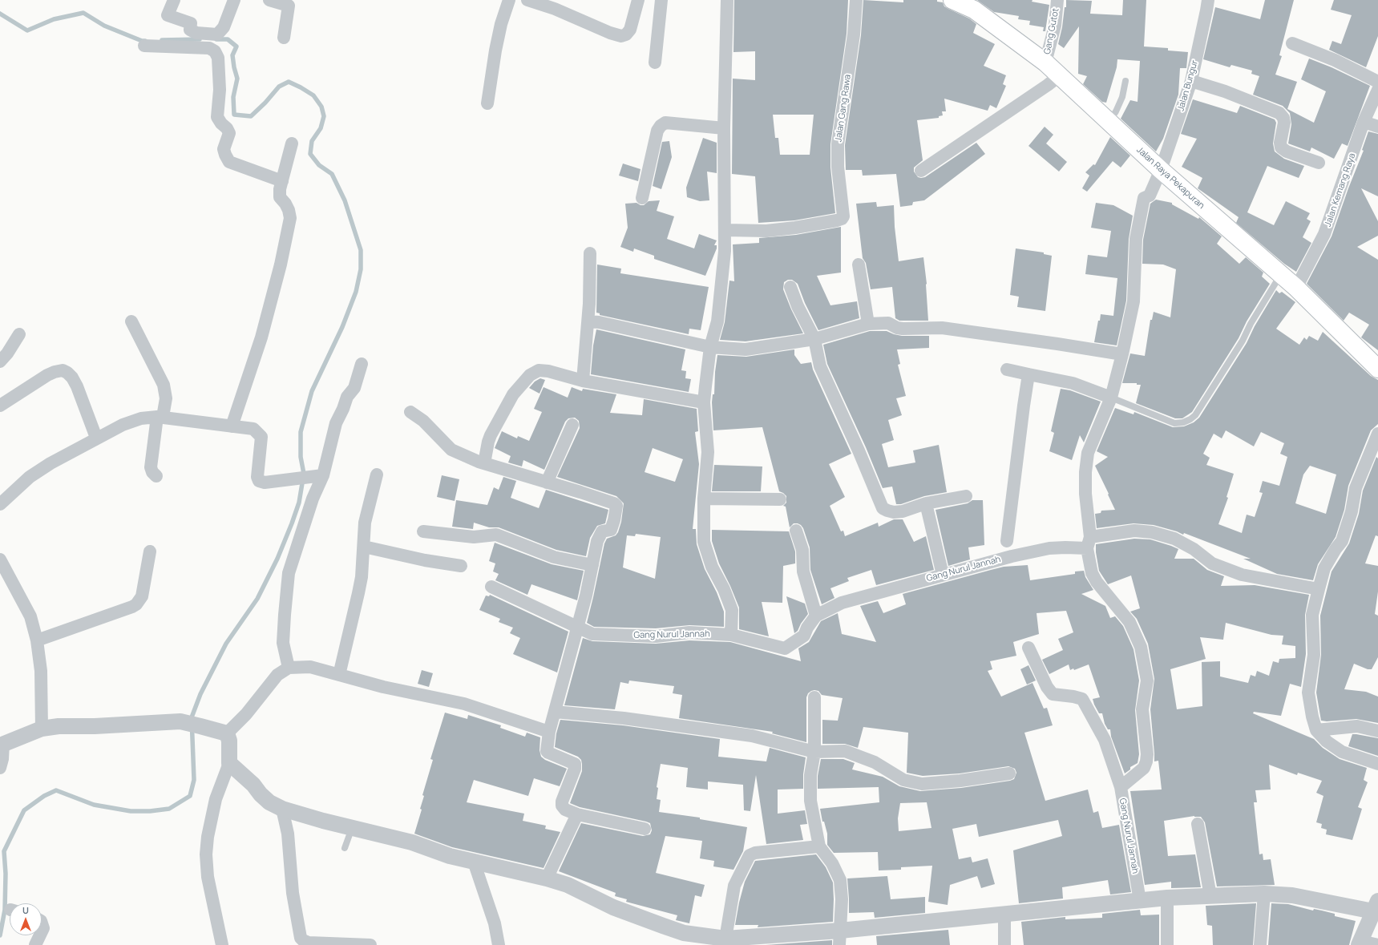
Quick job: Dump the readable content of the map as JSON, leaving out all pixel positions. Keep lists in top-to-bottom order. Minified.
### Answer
{"streets":{"main road":["Jalan Raya Pekapuran"],"street":["Gang Gutot","Jalan Bungur","Jalan Gang Rawa","Jalan Kemang Raya","Gang Nurul Jannah"]},"crossings":[["Gang Gutot","Jalan Raya Pekapuran"],["Jalan Bungur","Jalan Raya Pekapuran"],["Jalan Raya Pekapuran","Jalan Kemang Raya"]],"north":"top"}
